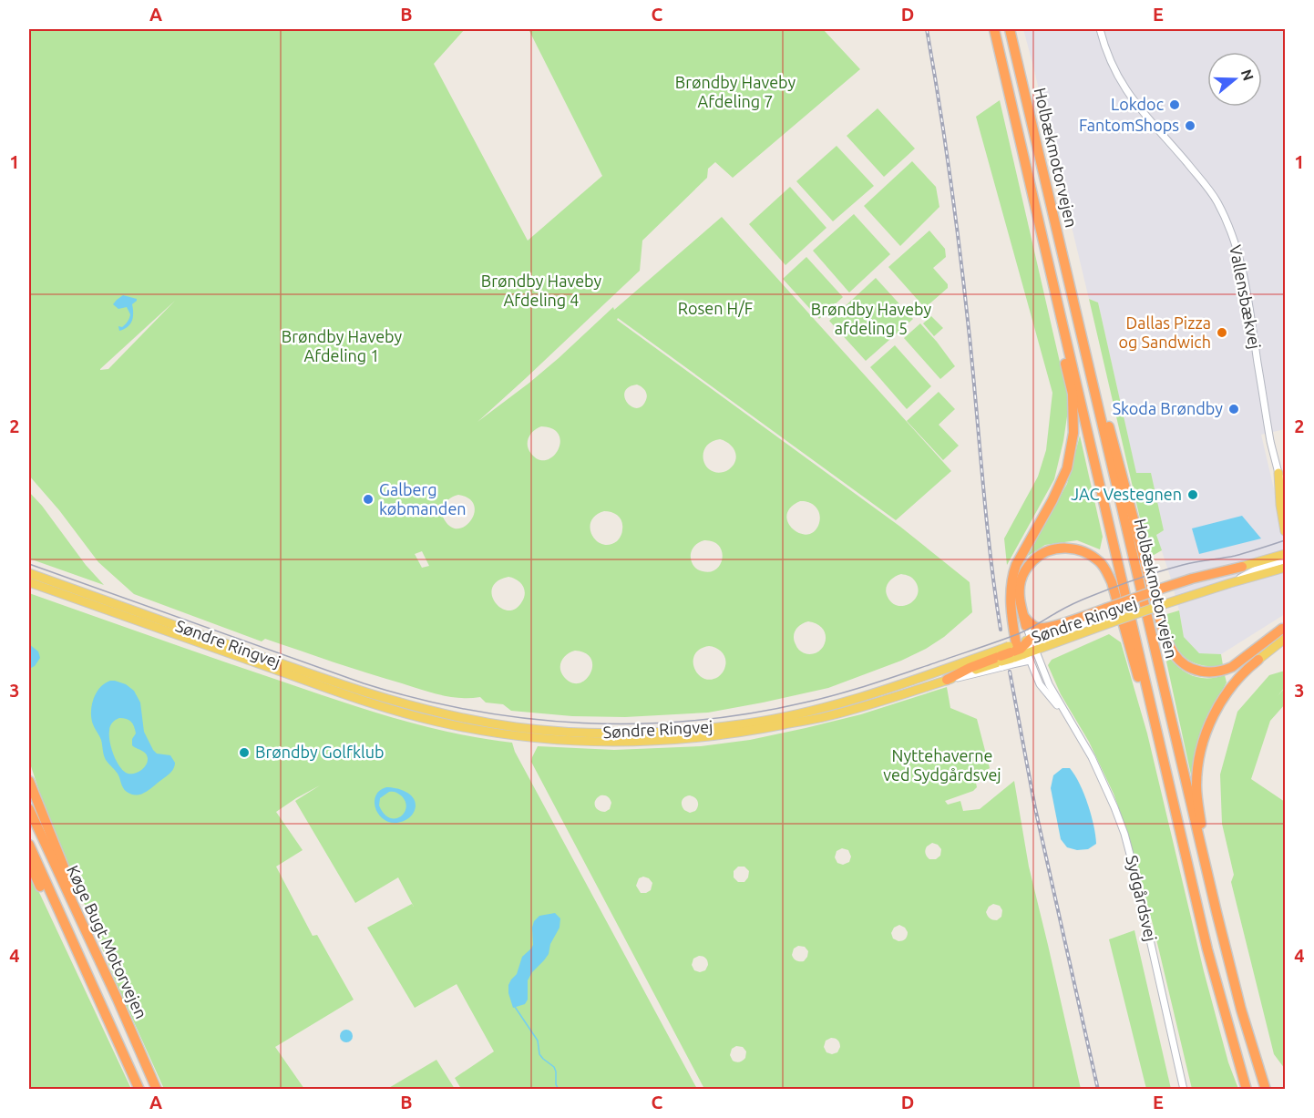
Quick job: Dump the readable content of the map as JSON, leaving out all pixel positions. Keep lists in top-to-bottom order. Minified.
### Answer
{"streets":{"highway":["Holbækmotorvejen","Køge Bugt Motorvejen"],"main road":["Søndre Ringvej"],"street":["Vallensbækvej","Sydgårdsvej"]},"crossings":[["Søndre Ringvej","Sydgårdsvej"]],"parks":["Brøndby Haveby Afdeling 7","Brøndby Haveby Afdeling 4","Rosen H/F","Brøndby Haveby afdeling 5","Brøndby Haveby Afdeling 1","Nyttehaverne ved Sydgårdsvej"],"places":["Lokdoc","FantomShops","Dallas Pizza og Sandwich","Skoda Brøndby","JAC Vestegnen","Galberg købmanden","Brøndby Golfklub"],"north":"right","grid":{"columns":["A","B","C","D","E"],"rows":["1","2","3","4"]}}
